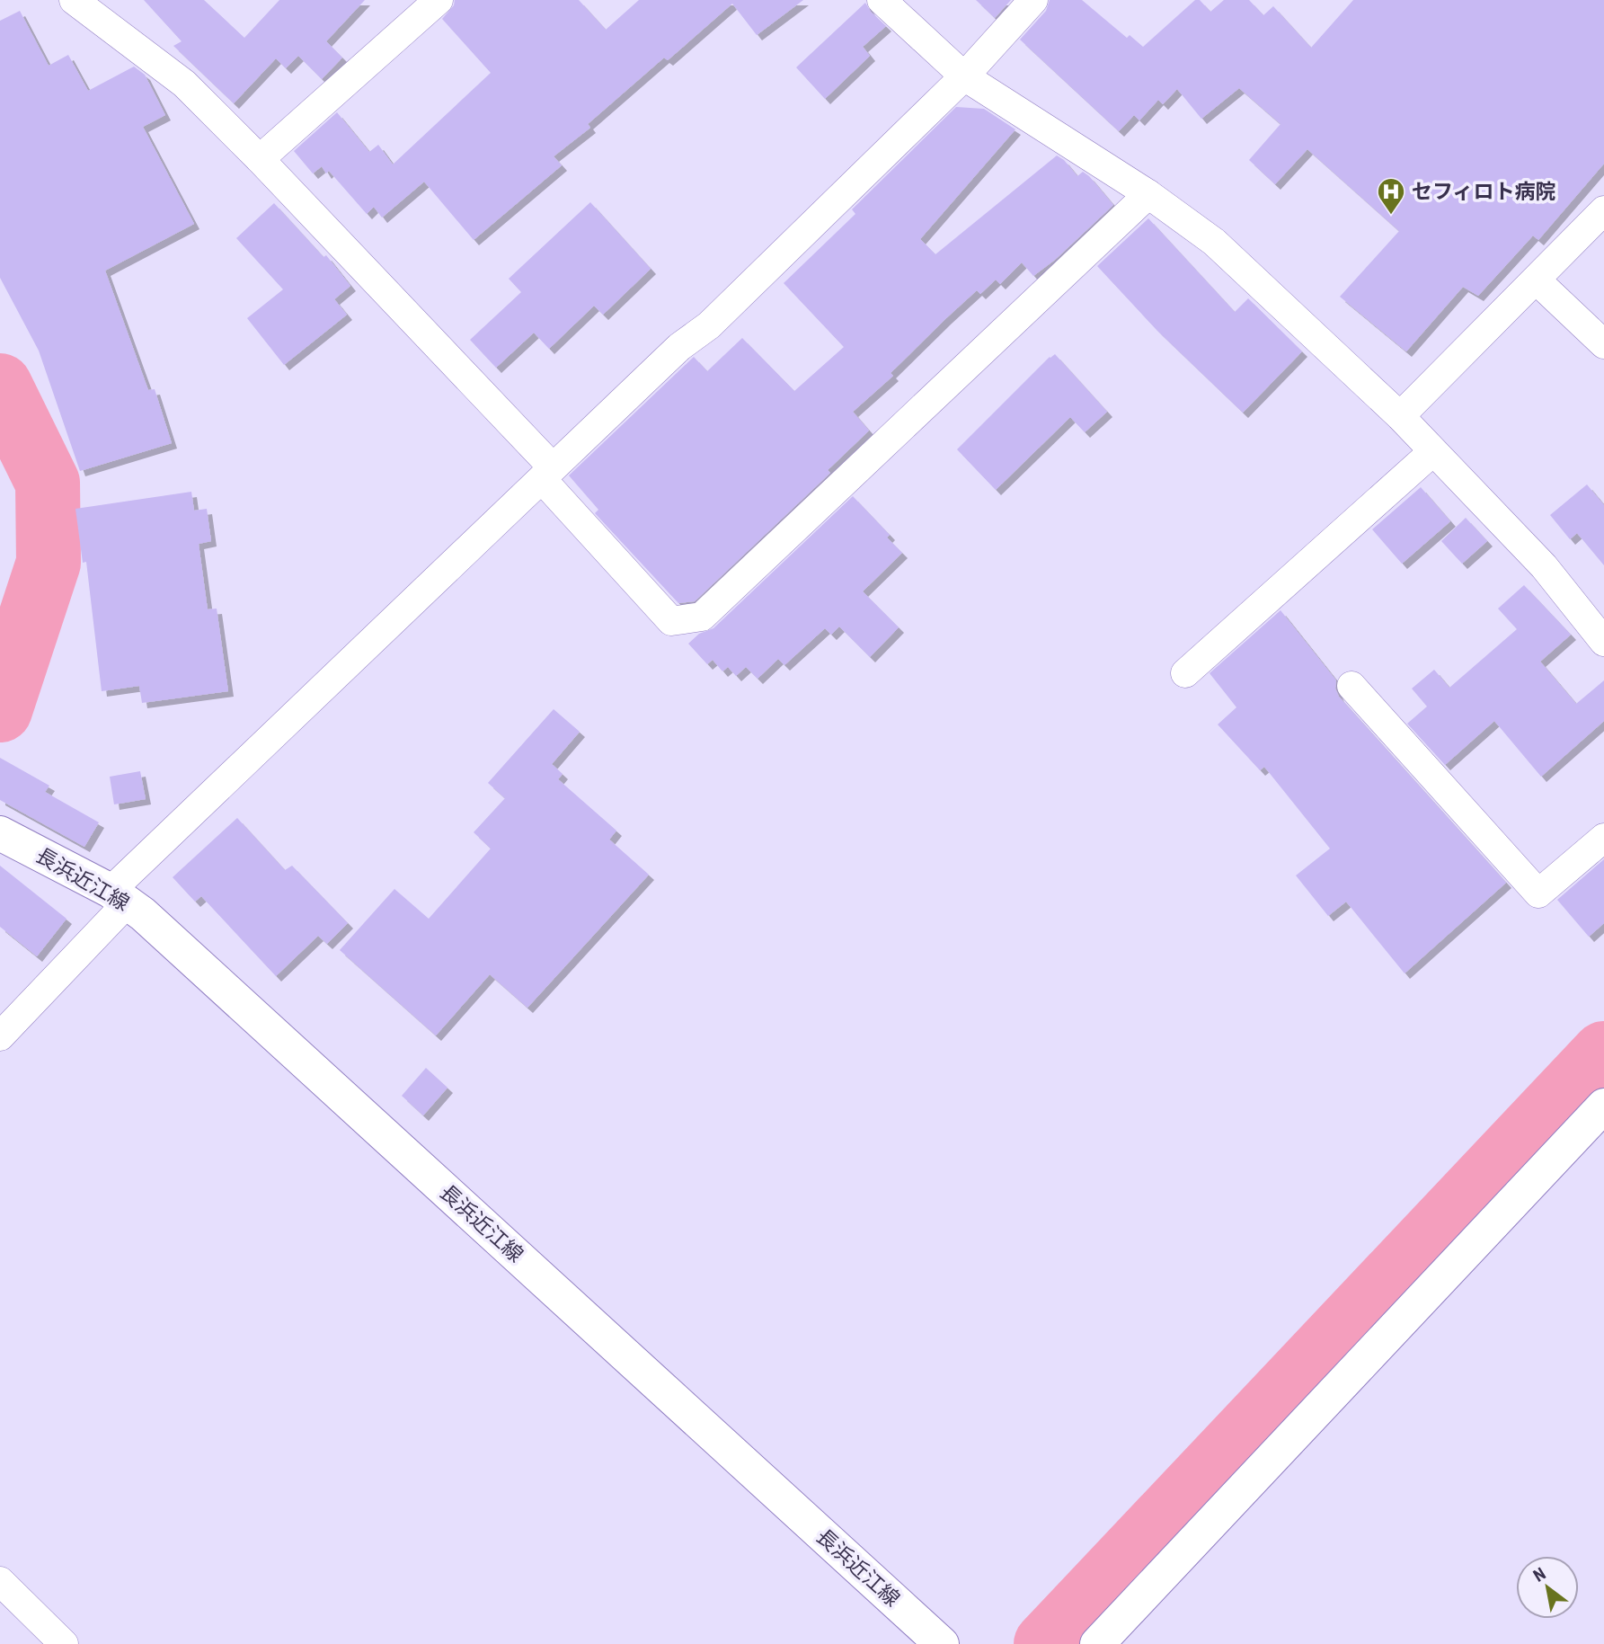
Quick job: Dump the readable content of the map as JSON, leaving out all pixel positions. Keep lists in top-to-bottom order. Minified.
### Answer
{"streets":{"main road":["長浜近江線"]},"places":{"hospital":["セフィロト病院"]},"north":"top left"}
